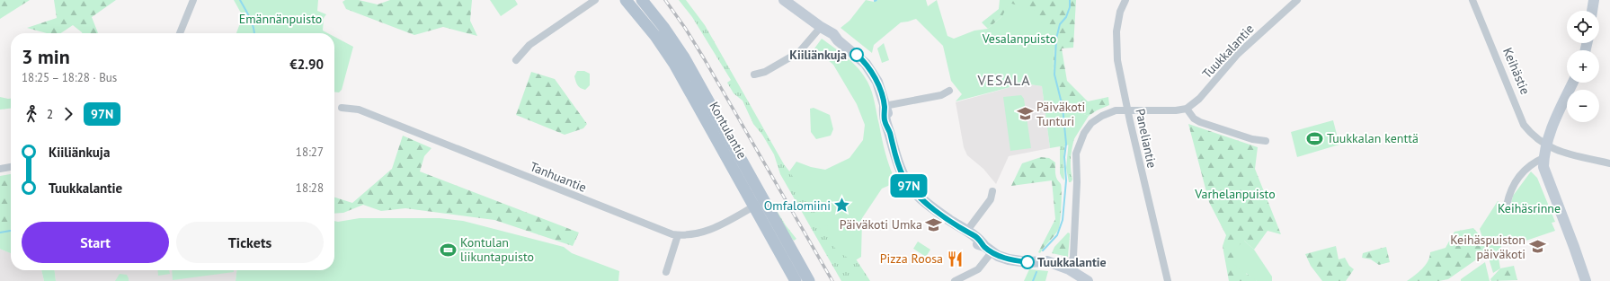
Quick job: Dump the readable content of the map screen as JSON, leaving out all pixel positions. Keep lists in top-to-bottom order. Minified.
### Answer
{"streets":{"main road":["Kontulantie"],"street":["Tuukkalantie","Keihästie","Paneliantie","Tanhuantie"]},"crossings":[["Kontulantie","Tanhuantie"]],"districts":["VESALA"],"parks":["Emännänpuisto","Vesalanpuisto","Varhelanpuisto","Keihäsrinne"],"places":{"other":["Kiiliänkuja","Tuukkalantie"],"school or university":["Päiväkoti Tunturi","Päiväkoti Umka","Keihäspuiston päiväkoti"],"sports":["Tuukkalan kenttä","Kontulan liikuntapuisto"],"place":["Omfalomiini"],"restaurant":["Pizza Roosa"]},"lines":["bus line 97N"],"page":{"on_map":"97N","map_buttons":["+","−"],"heading":["3 min","18:25 – 18:28 · Bus","€2.90"],"legs":["2","97N"],"list":[{"name":"Kiiliänkuja","value":"18:27"},{"name":"Tuukkalantie","value":"18:28"}],"buttons":["Start","Tickets"]}}
